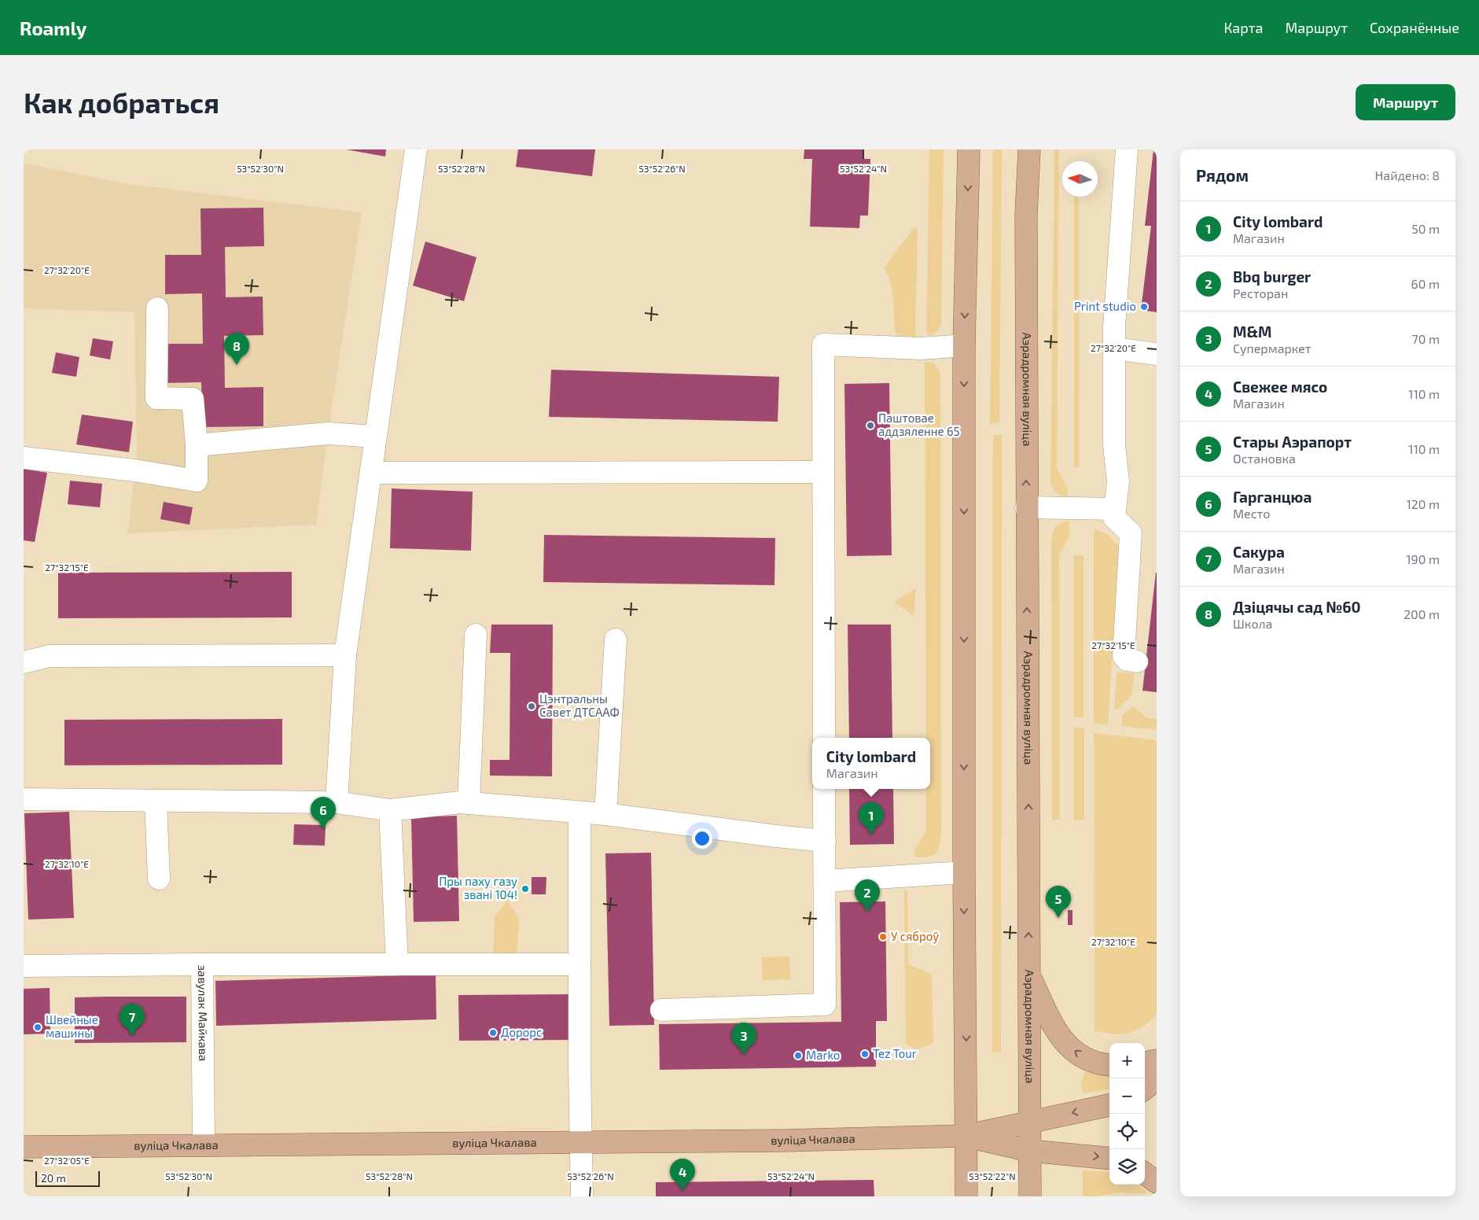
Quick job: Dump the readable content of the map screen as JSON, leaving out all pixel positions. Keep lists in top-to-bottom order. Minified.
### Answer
{"streets":{"main road":["Аэрадромная вуліца","вуліца Чкалава"],"lane":["завулак Майкава"]},"crossings":[["завулак Майкава","вуліца Чкалава"]],"places":["Print studio","Паштовае аддзяленне 65","Цэнтральны Савет ДТСААФ","Пры паху газу звані 104!","У сяброў","Швейные машины","Дорорс","Tez Tour","Marko"],"scale_bar":"20 m","north":"left","page":{"header":"Roamly","nav":["Карта","Маршрут","Сохранённые"],"buttons":"Маршрут","title":"Как добраться","heading":["Рядом","Найдено: 8"],"list":[{"mark":"1","name":"City lombard","note":"Магазин","value":"50 m"},{"mark":"2","name":"Bbq burger","note":"Ресторан","value":"60 m"},{"mark":"3","name":"M&M","note":"Супермаркет","value":"70 m"},{"mark":"4","name":"Свежее мясо","note":"Магазин","value":"110 m"},{"mark":"5","name":"Стары Аэрапорт","note":"Остановка","value":"110 m"},{"mark":"6","name":"Гарганцюа","note":"Место","value":"120 m"},{"mark":"7","name":"Сакура","note":"Магазин","value":"190 m"},{"mark":"8","name":"Дзіцячы сад №60","note":"Школа","value":"200 m"}],"pins":["8","6","1","2","5","7","3","4"],"popup":["City lombard","Магазин"],"map_buttons":["+","−"],"scale":"20 m"},"coordinates":["53°52'30\"N","53°52'28\"N","53°52'26\"N","53°52'24\"N","27°32'20\"E","27°32'15\"E","27°32'10\"E","27°32'05\"E","53°52'22\"N"]}
